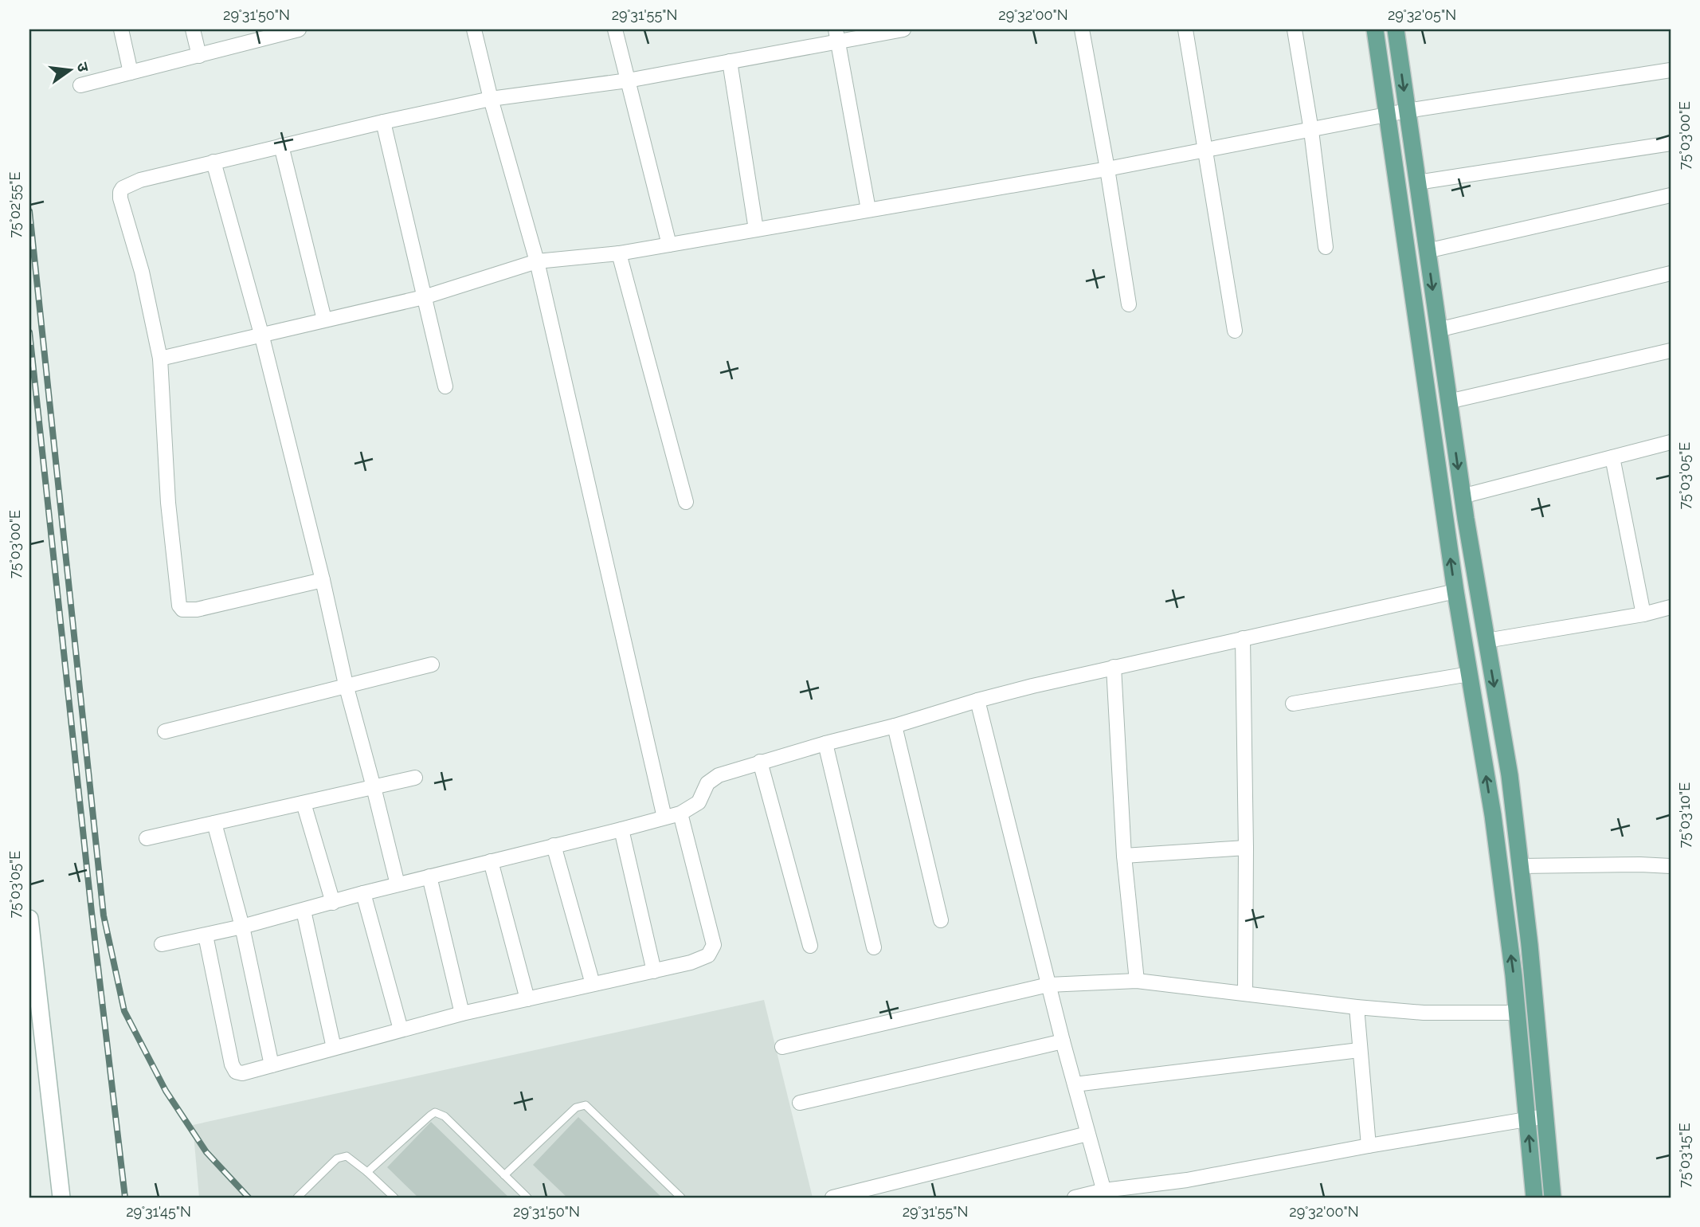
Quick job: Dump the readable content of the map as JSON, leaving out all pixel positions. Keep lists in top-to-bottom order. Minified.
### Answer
{"north":"right","coordinates":["29°31'50\"N","29°31'55\"N","29°32'00\"N","29°32'05\"N","75°03'00\"E","75°02'55\"E","75°03'05\"E","75°03'10\"E","75°03'15\"E","29°31'45\"N"]}
